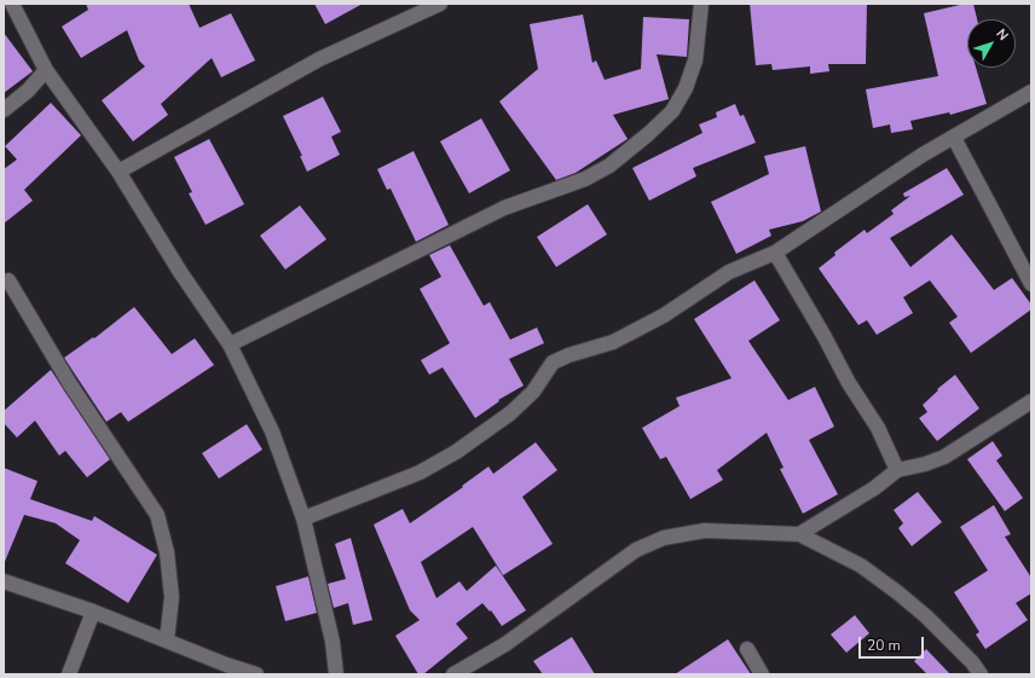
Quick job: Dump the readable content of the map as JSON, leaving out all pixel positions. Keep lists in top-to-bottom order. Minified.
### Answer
{"scale_bar":"20 m","north":"top right"}
